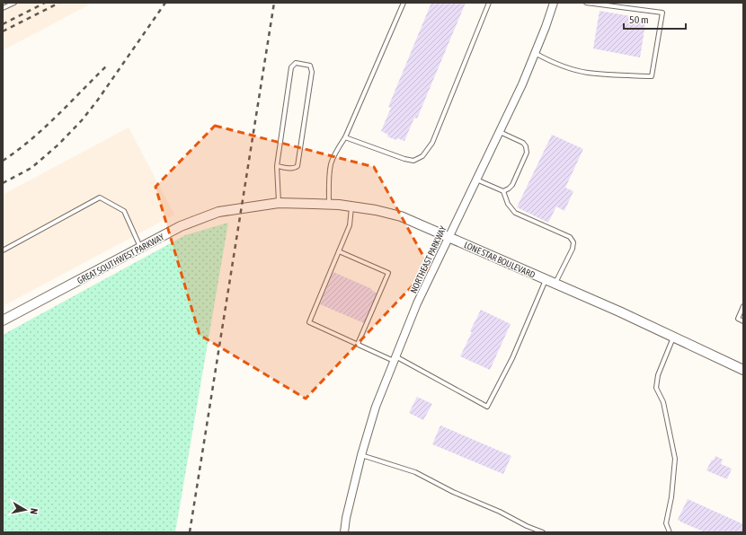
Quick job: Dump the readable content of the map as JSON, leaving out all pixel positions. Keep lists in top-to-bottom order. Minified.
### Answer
{"streets":{"street":["GREAT SOUTHWEST PARKWAY","NORTHEAST PARKWAY","LONE STAR BOULEVARD"]},"crossings":[["GREAT SOUTHWEST PARKWAY","LONE STAR BOULEVARD"],["NORTHEAST PARKWAY","LONE STAR BOULEVARD"]],"scale_bar":"50 m","north":"right"}
